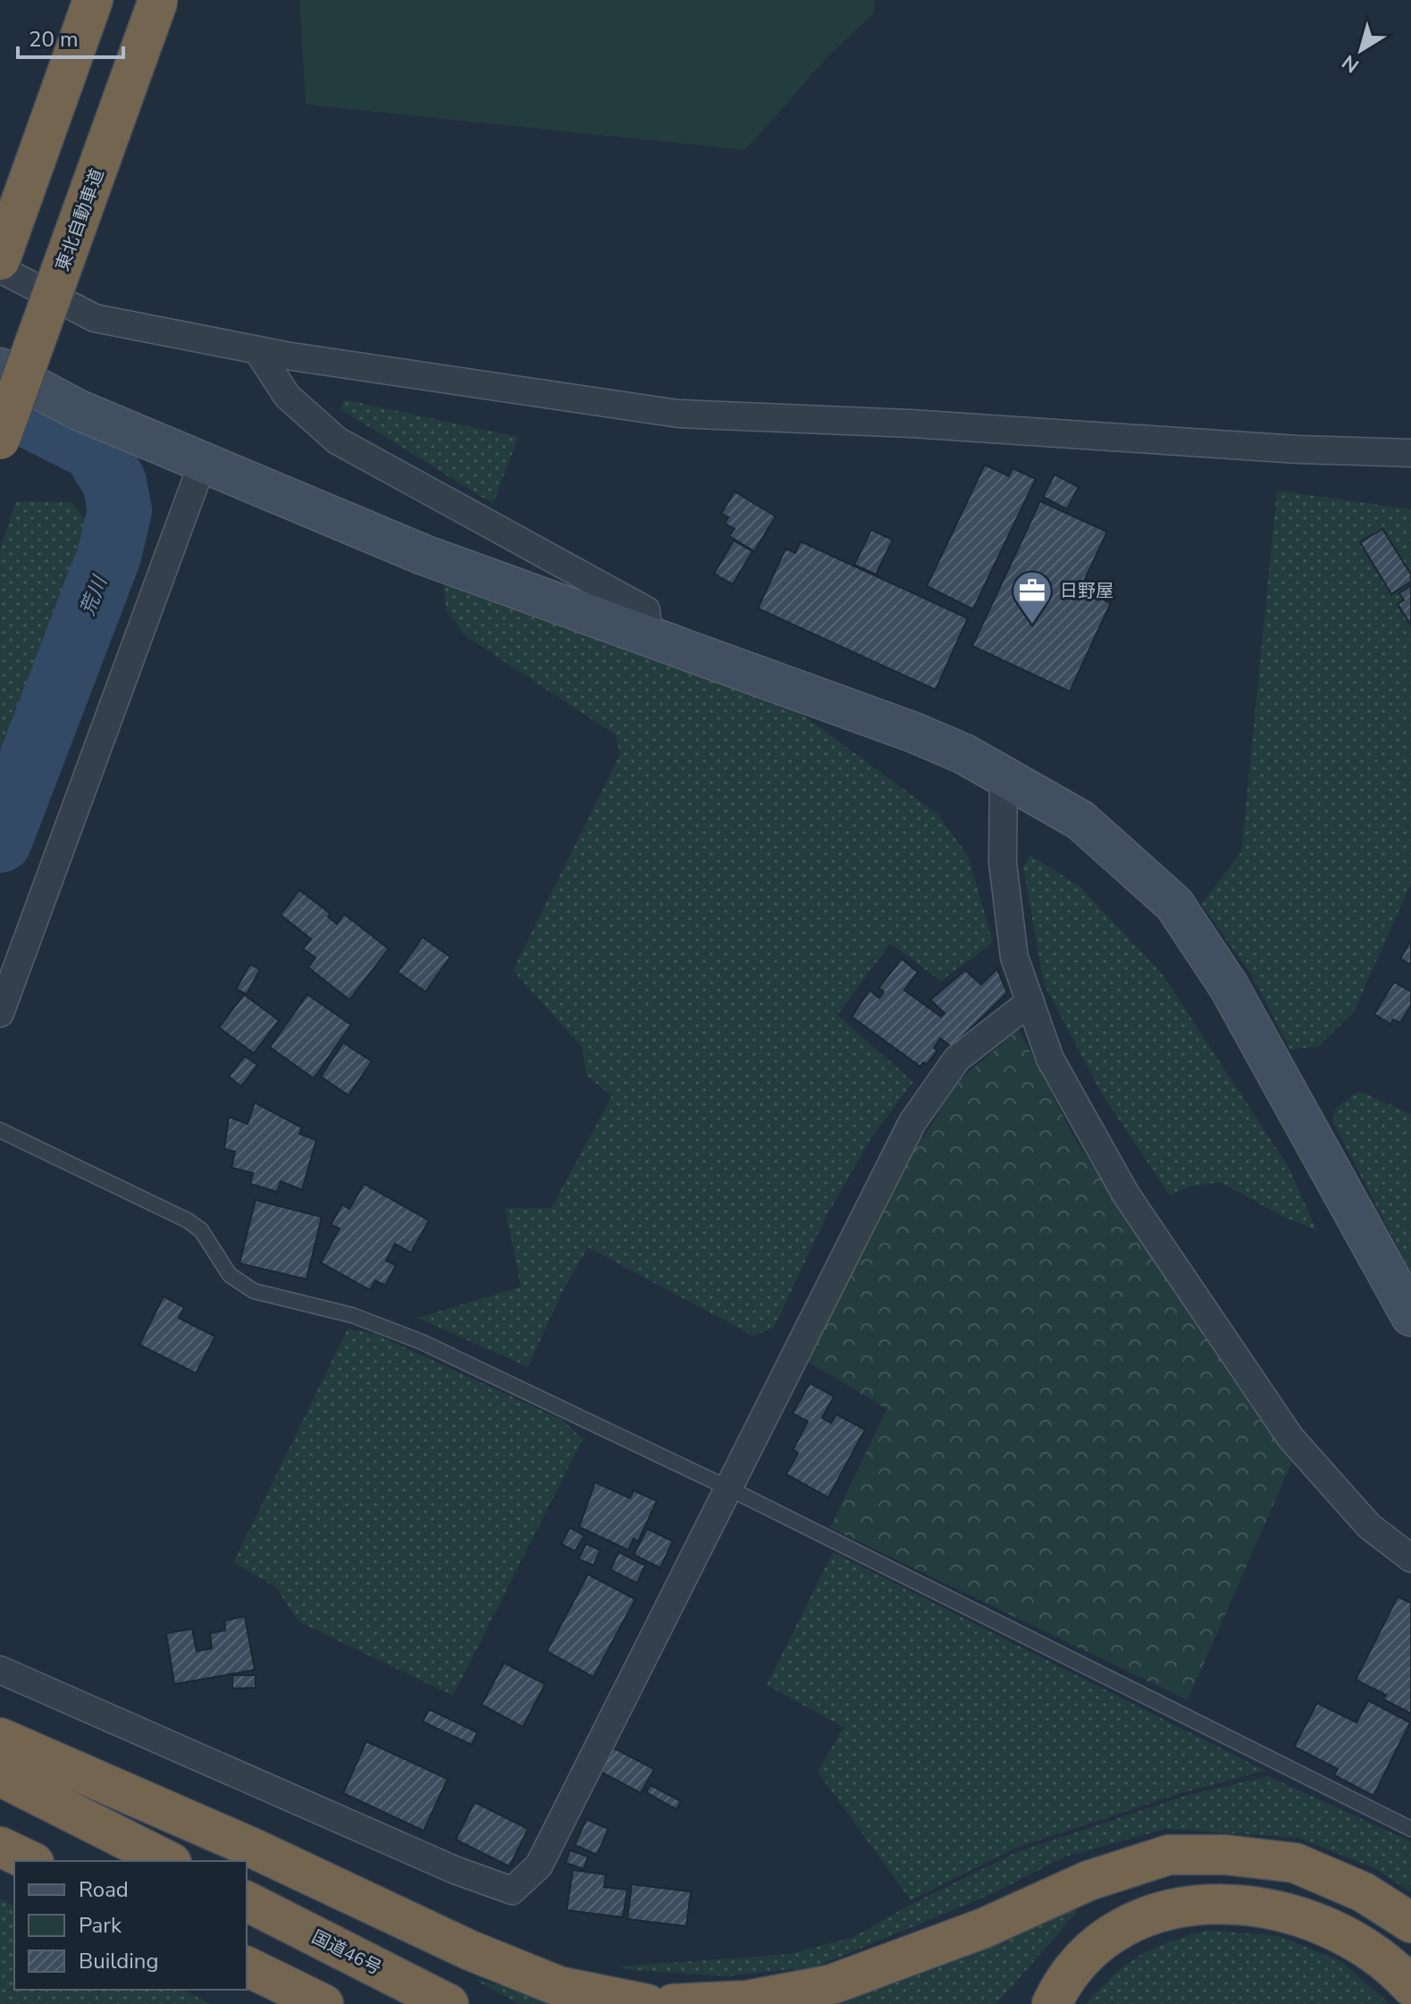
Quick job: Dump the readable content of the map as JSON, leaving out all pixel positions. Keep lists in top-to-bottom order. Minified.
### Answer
{"streets":{"highway":["東北自動車道","国道46号"]},"water":["荒川"],"places":{"office":["日野屋"]},"legend":["Road","Park","Building"],"scale_bar":"20 m","north":"bottom left"}
